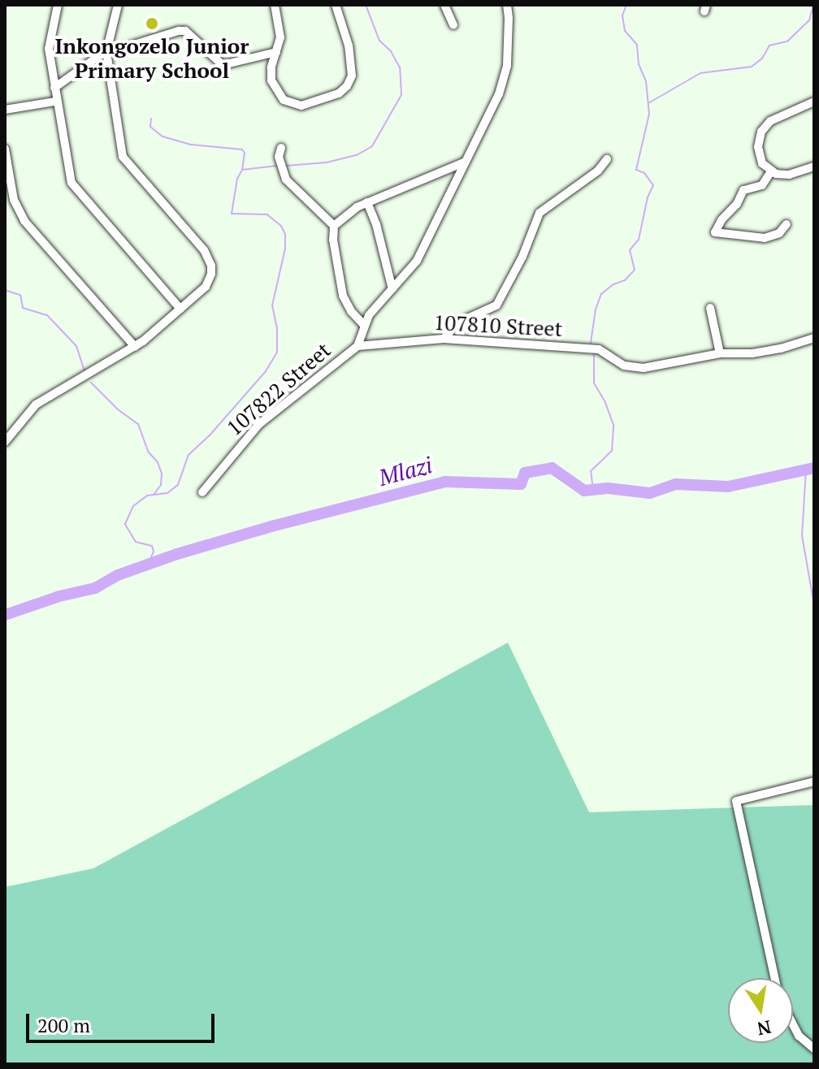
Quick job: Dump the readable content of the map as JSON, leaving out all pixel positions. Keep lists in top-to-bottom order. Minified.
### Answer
{"streets":{"street":["107810 Street","107822 Street"]},"crossings":[["107810 Street","107822 Street"]],"water":["Mlazi"],"places":["Inkongozelo Junior Primary School"],"scale_bar":"200 m","north":"bottom"}
